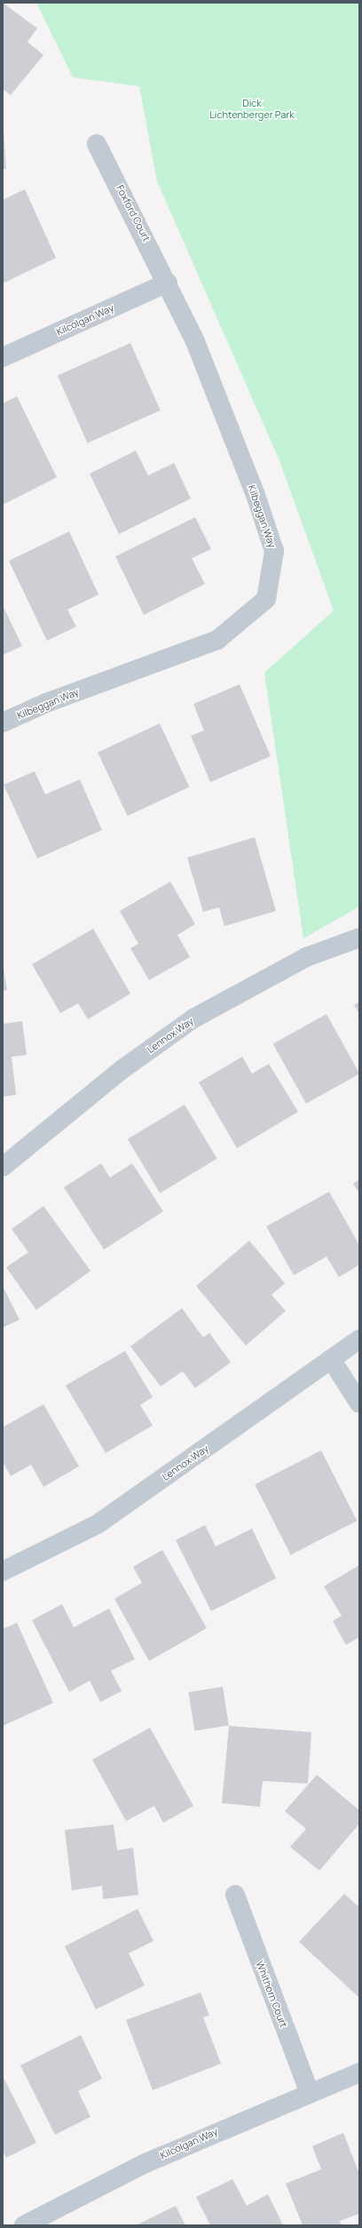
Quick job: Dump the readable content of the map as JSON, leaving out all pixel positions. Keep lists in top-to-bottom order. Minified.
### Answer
{"streets":{"street":["Foxford Court","Kilcolgan Way","Kilbeggan Way","Lennox Way","Whithorn Court"]},"crossings":[["Foxford Court","Kilcolgan Way"],["Foxford Court","Kilbeggan Way"],["Kilcolgan Way","Kilbeggan Way"],["Kilcolgan Way","Whithorn Court"]],"parks":["Dick Lichtenberger Park"]}
